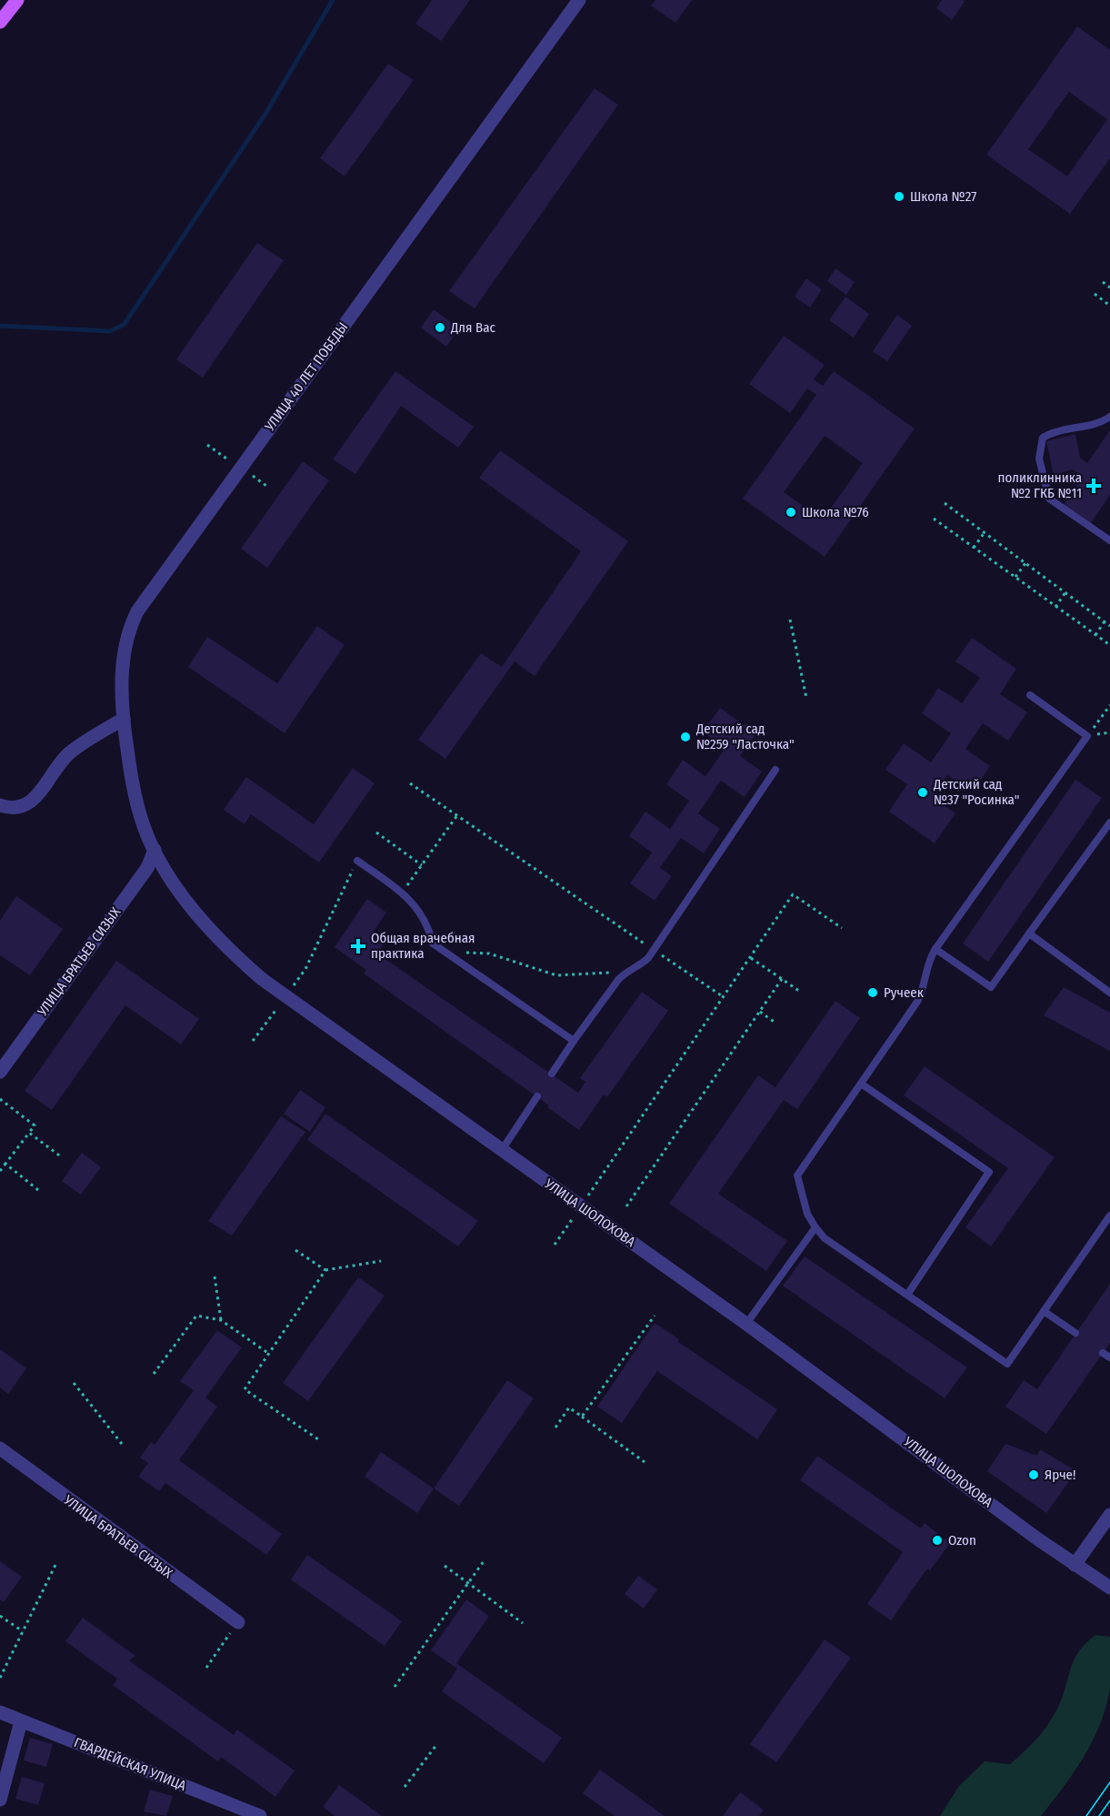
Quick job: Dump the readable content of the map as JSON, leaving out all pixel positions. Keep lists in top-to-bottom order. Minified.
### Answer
{"streets":{"street":["УЛИЦА 40 ЛЕТ ПОБЕДЫ","УЛИЦА БРАТЬЕВ СИЗЫХ","УЛИЦА ШОЛОХОВА","ГВАРДЕЙСКАЯ УЛИЦА"]},"crossings":[["УЛИЦА 40 ЛЕТ ПОБЕДЫ","УЛИЦА ШОЛОХОВА"],["УЛИЦА БРАТЬЕВ СИЗЫХ","УЛИЦА ШОЛОХОВА"]],"places":{"other":["Школа №27","Для Вас","Школа №76","Детский сад №259 \"Ласточка\"","Детский сад №37 \"Росинка\"","Ручеек","Ярче!","Ozon"],"health":["поликлинника №2 ГКБ №11","Общая врачебная практика"]}}
